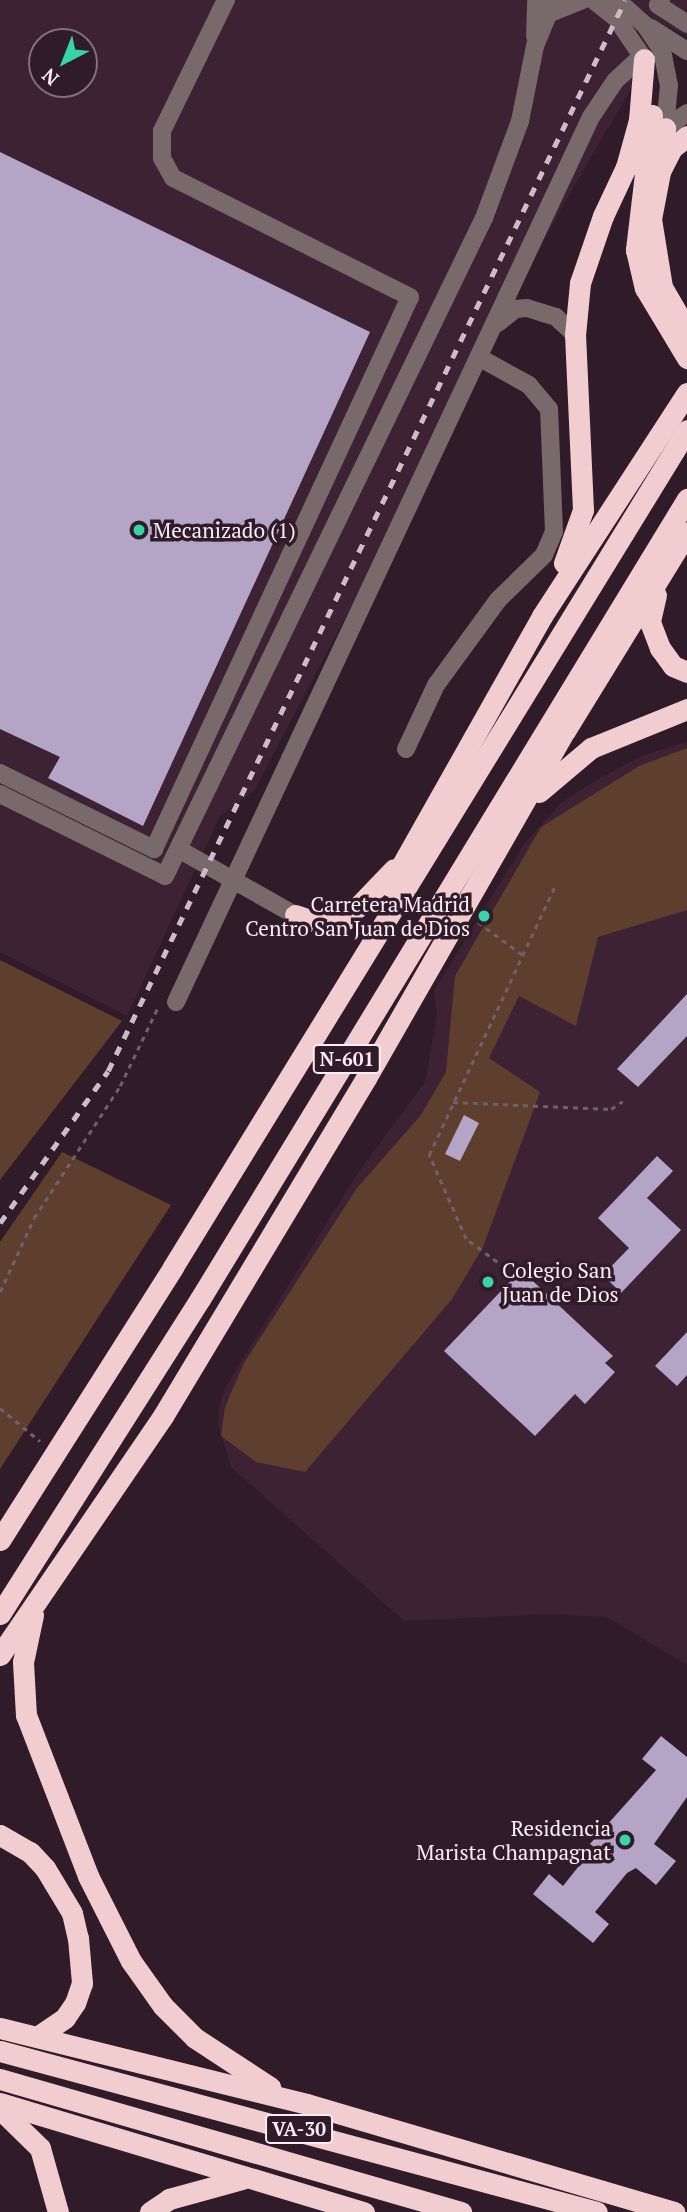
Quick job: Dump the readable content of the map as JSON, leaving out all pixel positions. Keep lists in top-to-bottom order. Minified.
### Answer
{"streets":{"highway":["N-601","VA-30"]},"places":["Mecanizado (1)","Carretera Madrid Centro San Juan de Dios","Colegio San Juan de Dios","Residencia Marista Champagnat"],"north":"bottom left"}
